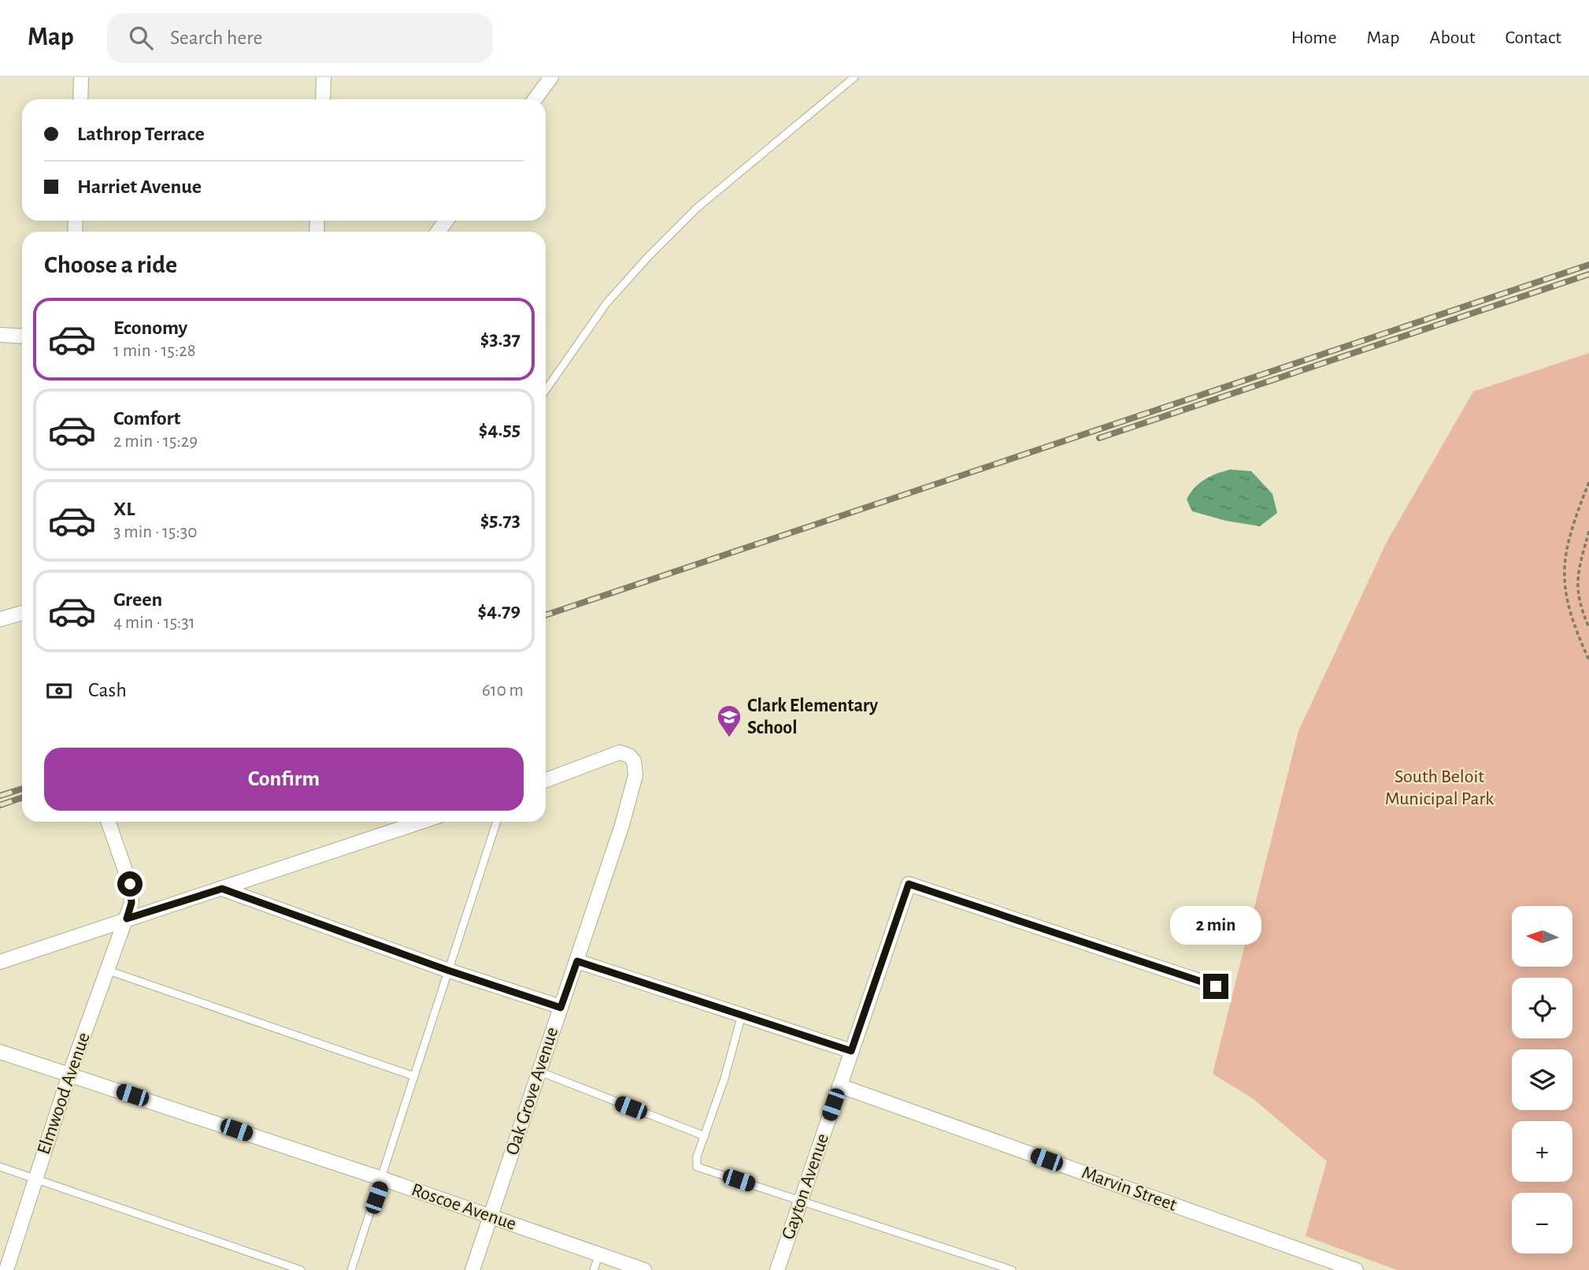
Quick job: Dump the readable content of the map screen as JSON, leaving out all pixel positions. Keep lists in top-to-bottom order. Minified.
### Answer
{"streets":{"street":["Oak Grove Avenue","Elmwood Avenue","Gayton Avenue","Marvin Street","Roscoe Avenue"]},"crossings":[["Oak Grove Avenue","Roscoe Avenue"],["Elmwood Avenue","Roscoe Avenue"],["Gayton Avenue","Marvin Street"]],"parks":["South Beloit Municipal Park"],"places":{"school or university":["Clark Elementary School"]},"north":"left","page":{"header":"Map","search":"Search here","nav":["Home","Map","About","Contact"],"banner":["Lathrop Terrace","Harriet Avenue"],"heading":"Choose a ride","list":[{"name":"Economy","note":"1 min · 15:28","value":"$3.37"},{"name":"Comfort","note":"2 min · 15:29","value":"$4.55"},{"name":"XL","note":"3 min · 15:30","value":"$5.73"},{"name":"Green","note":"4 min · 15:31","value":"$4.79"}],"pay":["Cash","610 m"],"buttons":"Confirm","map_buttons":["+","−"],"bubble":"2 min"}}
